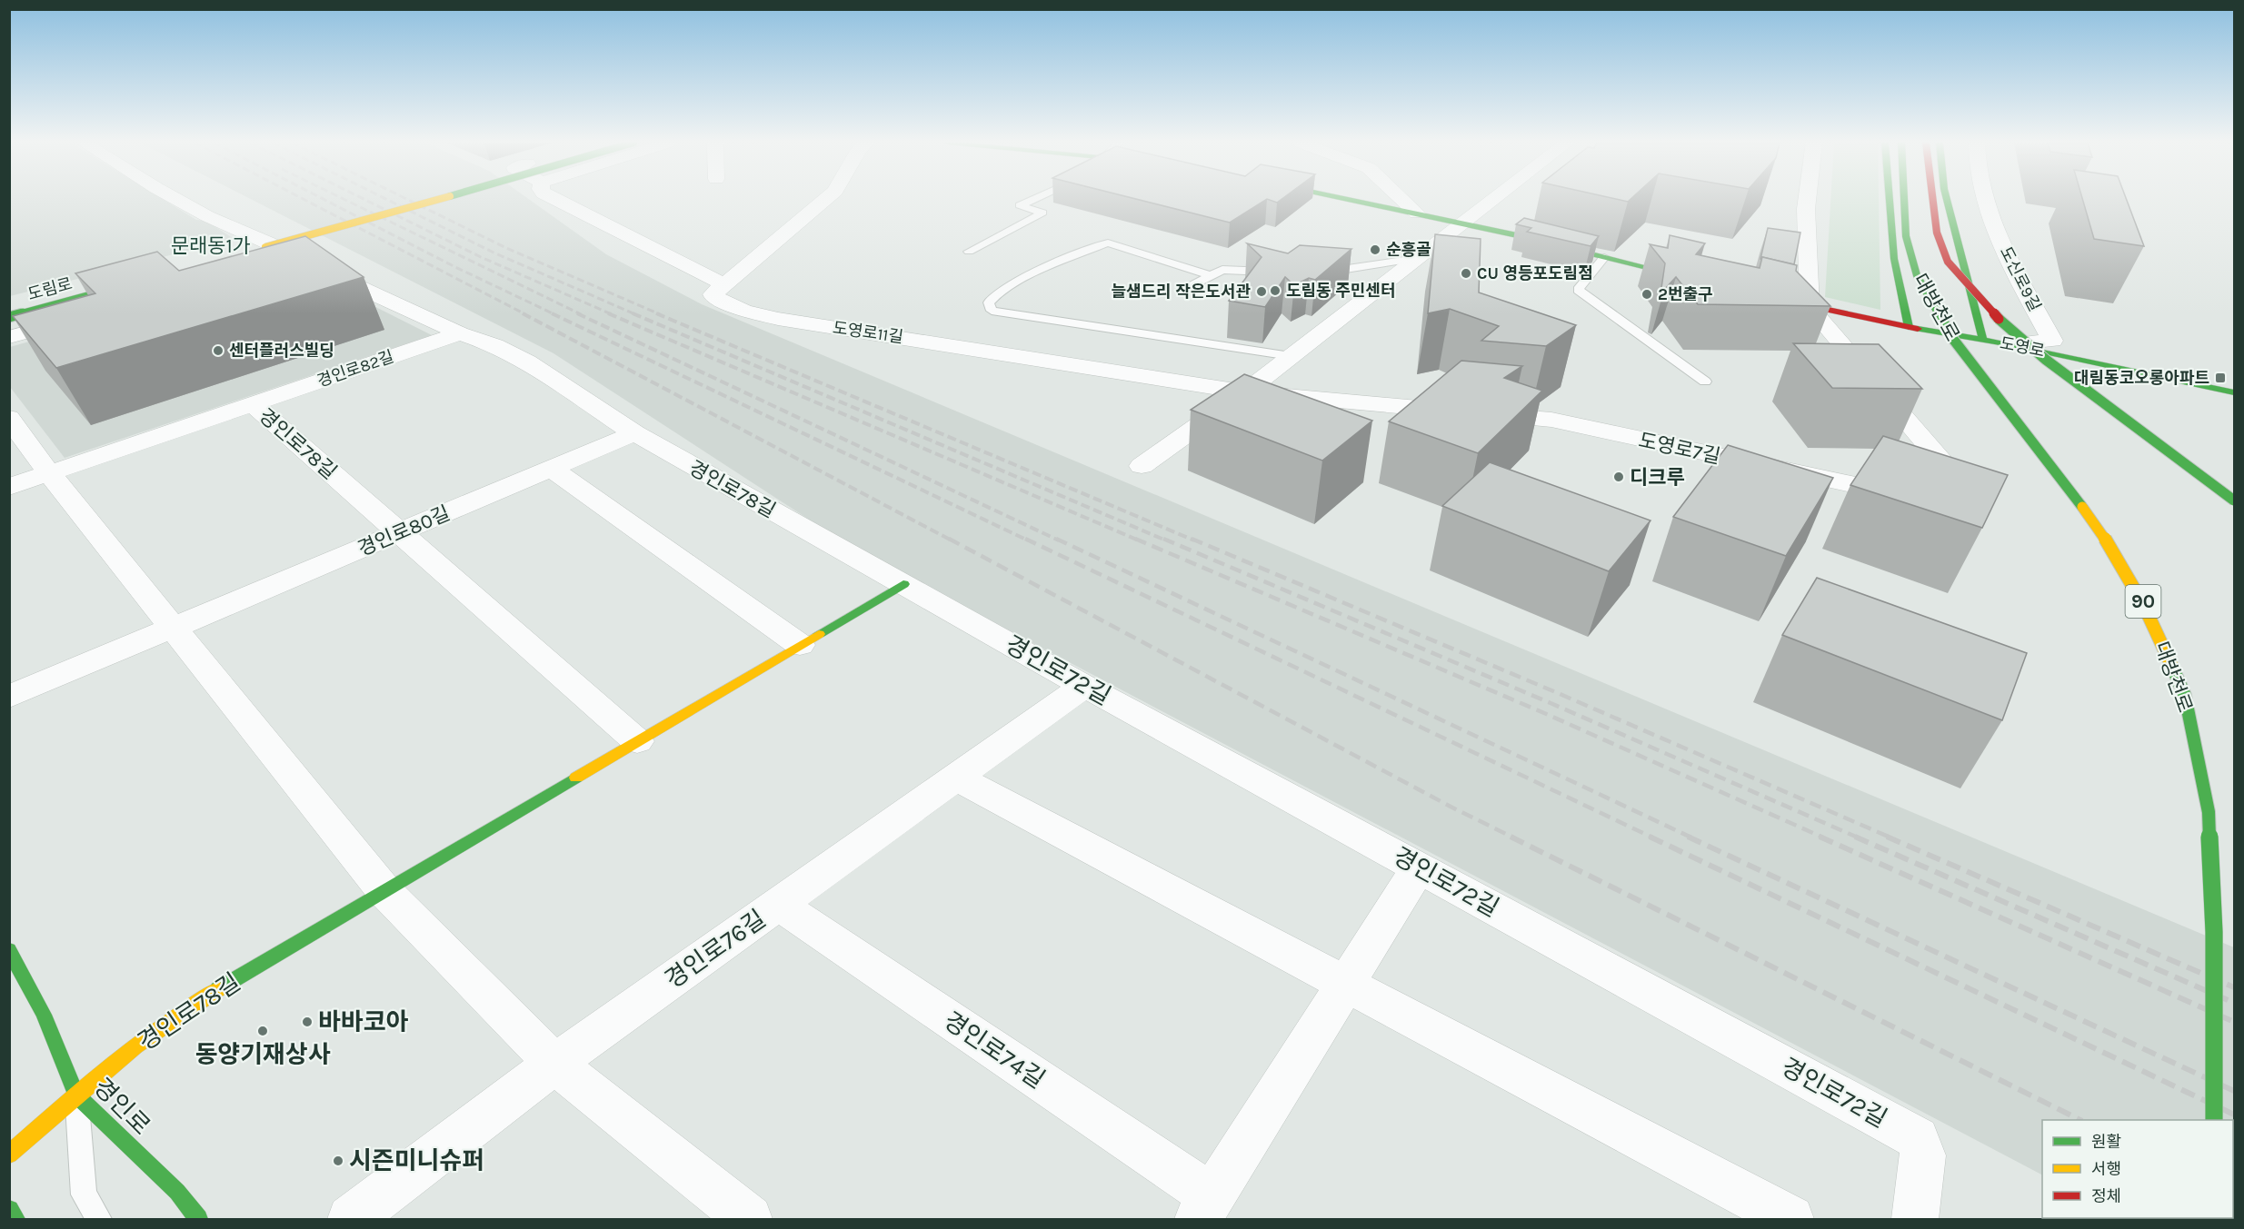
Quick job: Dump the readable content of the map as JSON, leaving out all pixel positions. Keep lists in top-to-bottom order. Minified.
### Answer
{"streets":{"main road":["도림로","대방천로","도영로","경인로78길","90","경인로"],"street":["도신로9길","도영로11길","경인로82길","도영로7길","경인로80길","경인로72길","경인로76길","경인로74길"]},"crossings":[["도신로9길","도영로"],["도영로11길","도영로7길"],["경인로82길","경인로78길"],["경인로78길","경인로80길"],["경인로78길","경인로72길"],["경인로78길","경인로"],["경인로72길","경인로76길"],["경인로72길","경인로74길"],["경인로76길","경인로74길"]],"districts":["문래동1가"],"places":{"other":["순흥골","CU 영등포도림점","도림동 주민센터","늘샘드리 작은도서관","2번출구","센터플러스빌딩","디크루","바바코아","동양기재상사","시즌미니슈퍼"],"transit":["대림동코오롱아파트"]},"legend":["원활","서행","정체"]}
